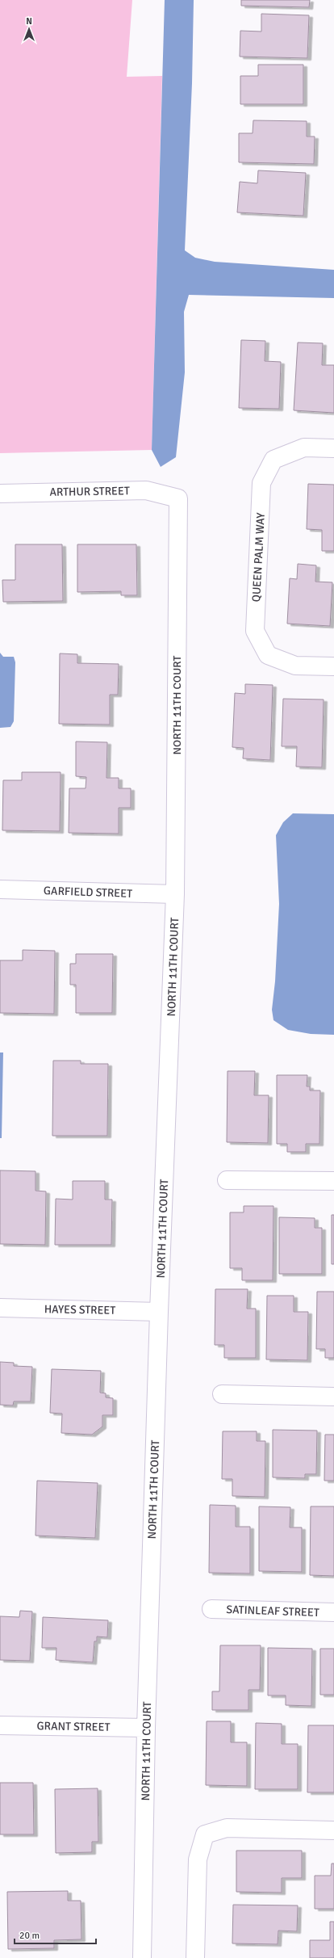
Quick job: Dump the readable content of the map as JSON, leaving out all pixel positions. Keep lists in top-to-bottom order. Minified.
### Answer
{"streets":{"street":["ARTHUR STREET","QUEEN PALM WAY","NORTH 11TH COURT","GARFIELD STREET","HAYES STREET","SATINLEAF STREET","GRANT STREET"]},"crossings":[["ARTHUR STREET","NORTH 11TH COURT"],["NORTH 11TH COURT","GARFIELD STREET"],["NORTH 11TH COURT","HAYES STREET"],["NORTH 11TH COURT","GRANT STREET"]],"scale_bar":"20 m","north":"top"}
